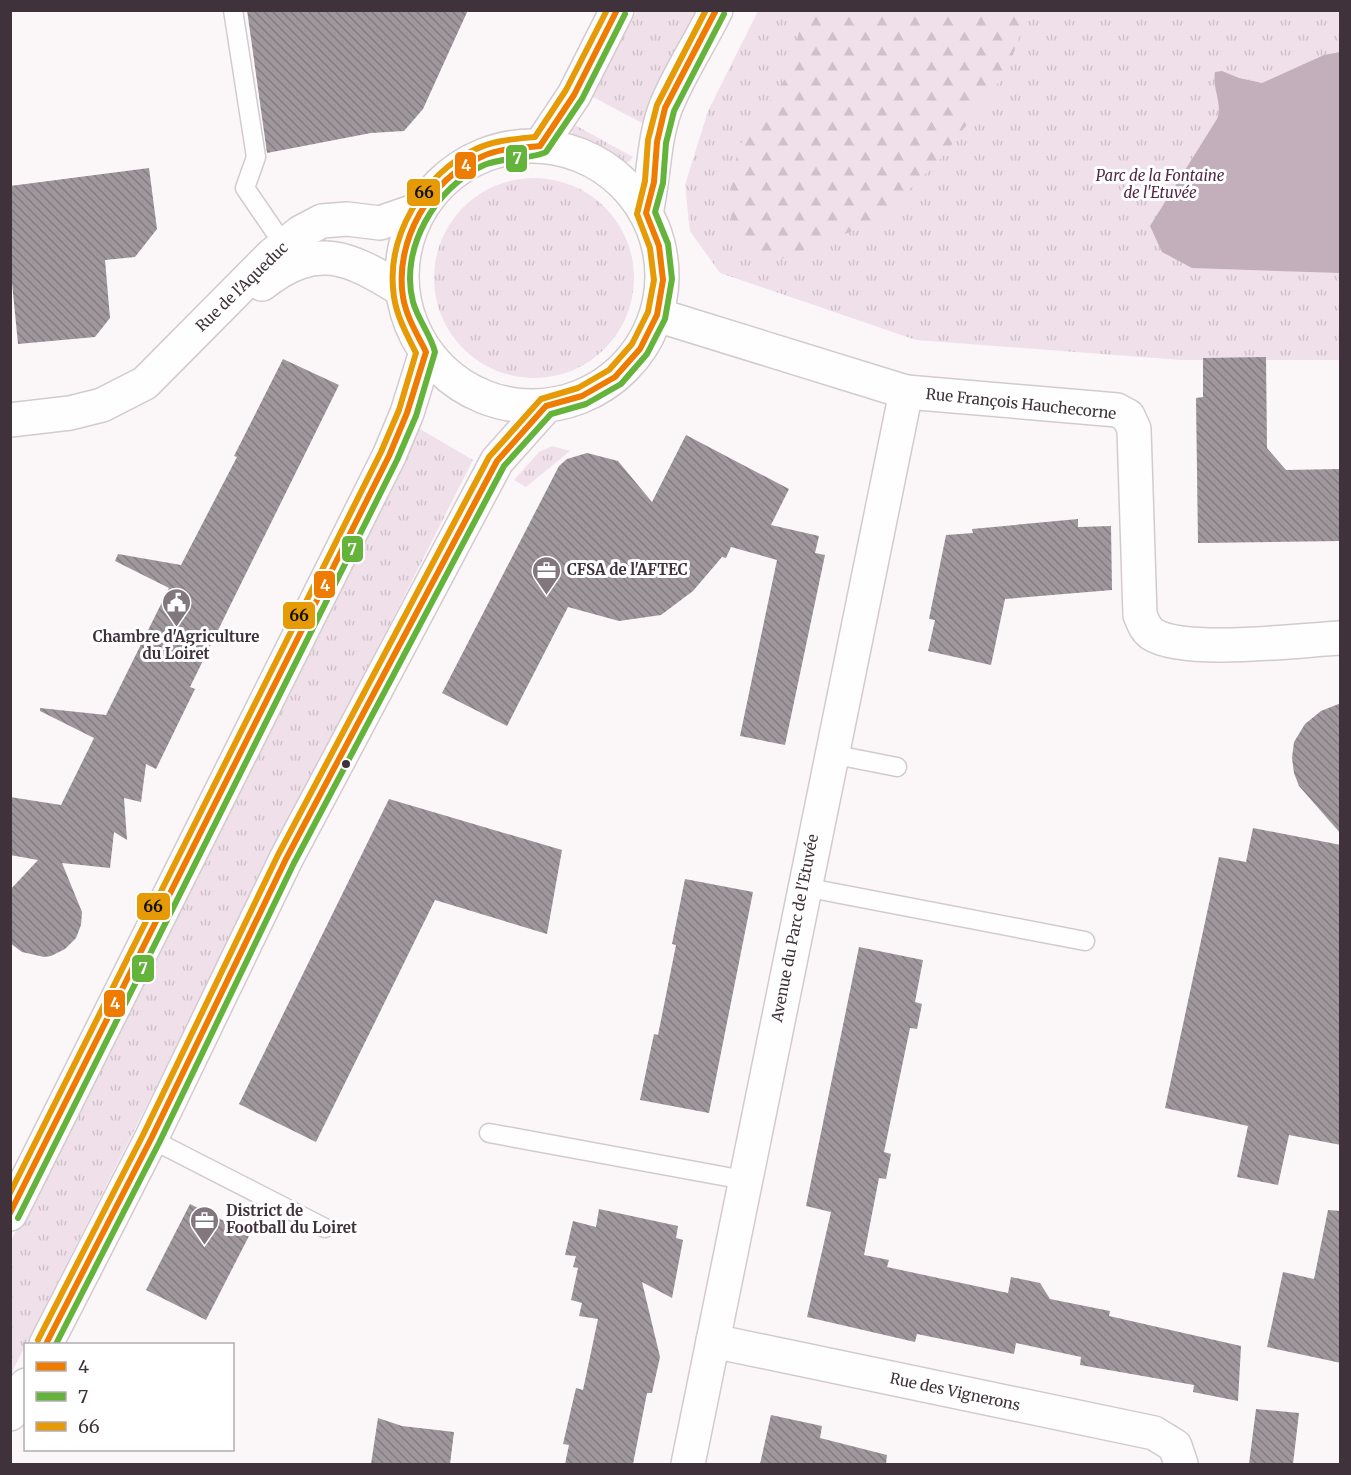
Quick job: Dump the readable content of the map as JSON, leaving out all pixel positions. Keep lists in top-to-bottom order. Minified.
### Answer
{"streets":{"main road":["Rue de l'Aqueduc","Rue François Hauchecorne","Avenue du Parc de l'Etuvée","Rue des Vignerons"]},"crossings":[["Rue François Hauchecorne","Avenue du Parc de l'Etuvée"],["Avenue du Parc de l'Etuvée","Rue des Vignerons"]],"parks":["Parc de la Fontaine de l'Etuvée"],"places":{"office":["CFSA de l'AFTEC","District de Football du Loiret"],"public building":["Chambre d'Agriculture du Loiret"]},"lines":["transit line 4","transit line 66","transit line 7"],"legend":["4","7","66"]}
